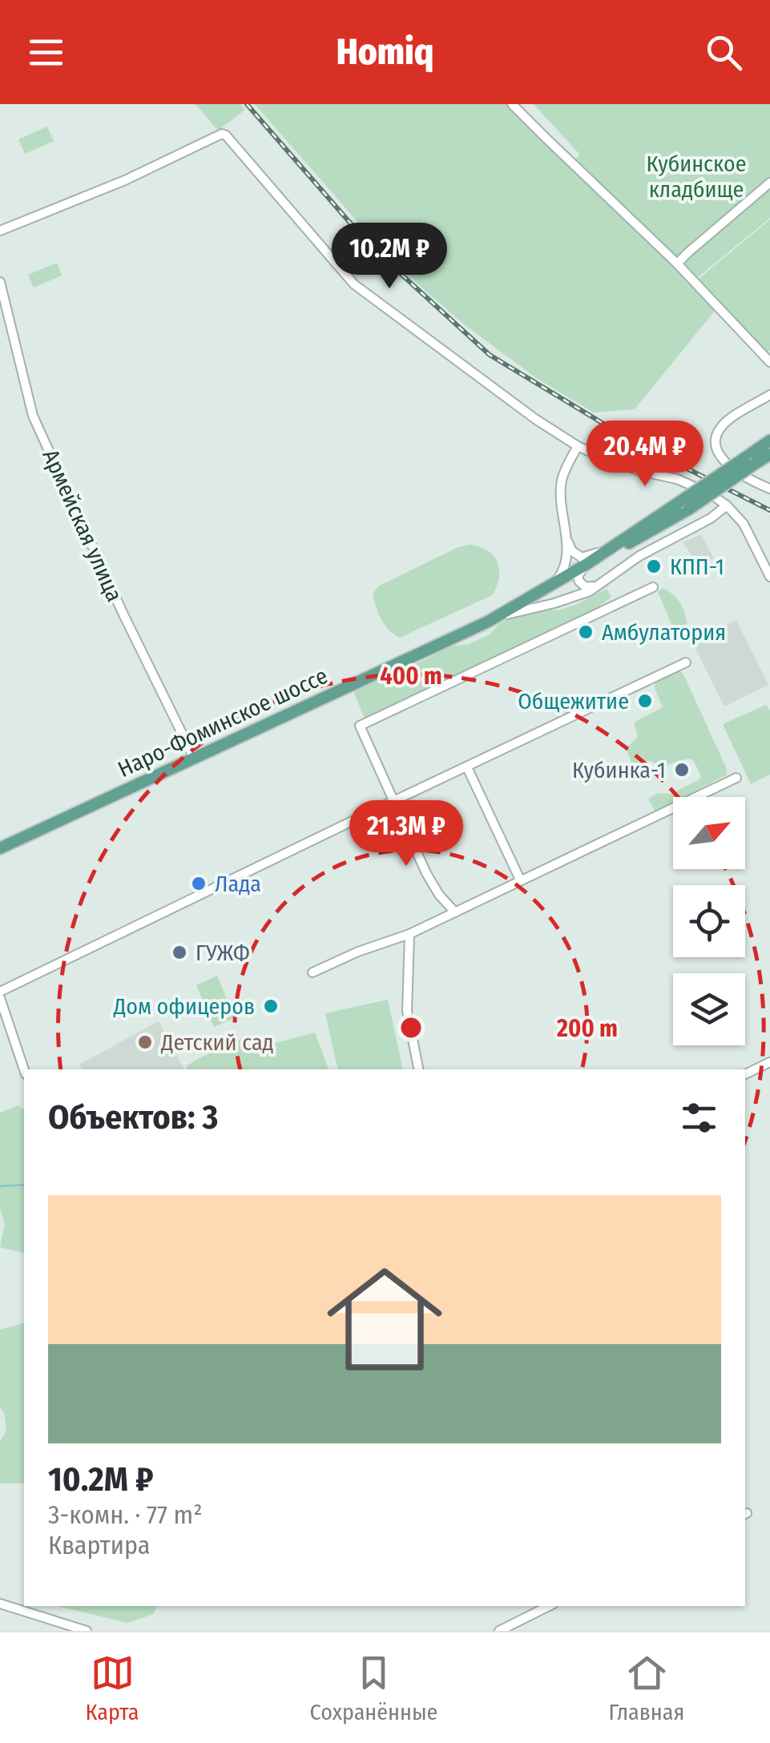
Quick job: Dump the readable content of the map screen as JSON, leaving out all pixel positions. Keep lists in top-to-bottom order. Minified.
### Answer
{"streets":{"main road":["Наро-Фоминское шоссе"],"street":["Армейская улица"]},"crossings":[["Армейская улица","Наро-Фоминское шоссе"]],"parks":["Кубинское кладбище"],"places":["КПП-1","Амбулатория","Общежитие","Кубинка-1","Лада","ГУЖФ","Дом офицеров","Детский сад"],"north":"top right","page":{"header":"Homiq","price":["10.2M ₽","20.4M ₽","21.3M ₽"],"heading":"Объектов: 3","list":[{"name":"10.2M ₽","note":"3-комн. · 77 m² · Квартира"}],"tabs":["Карта","Сохранённые","Главная"]},"rings":["400 m","200 m"]}
